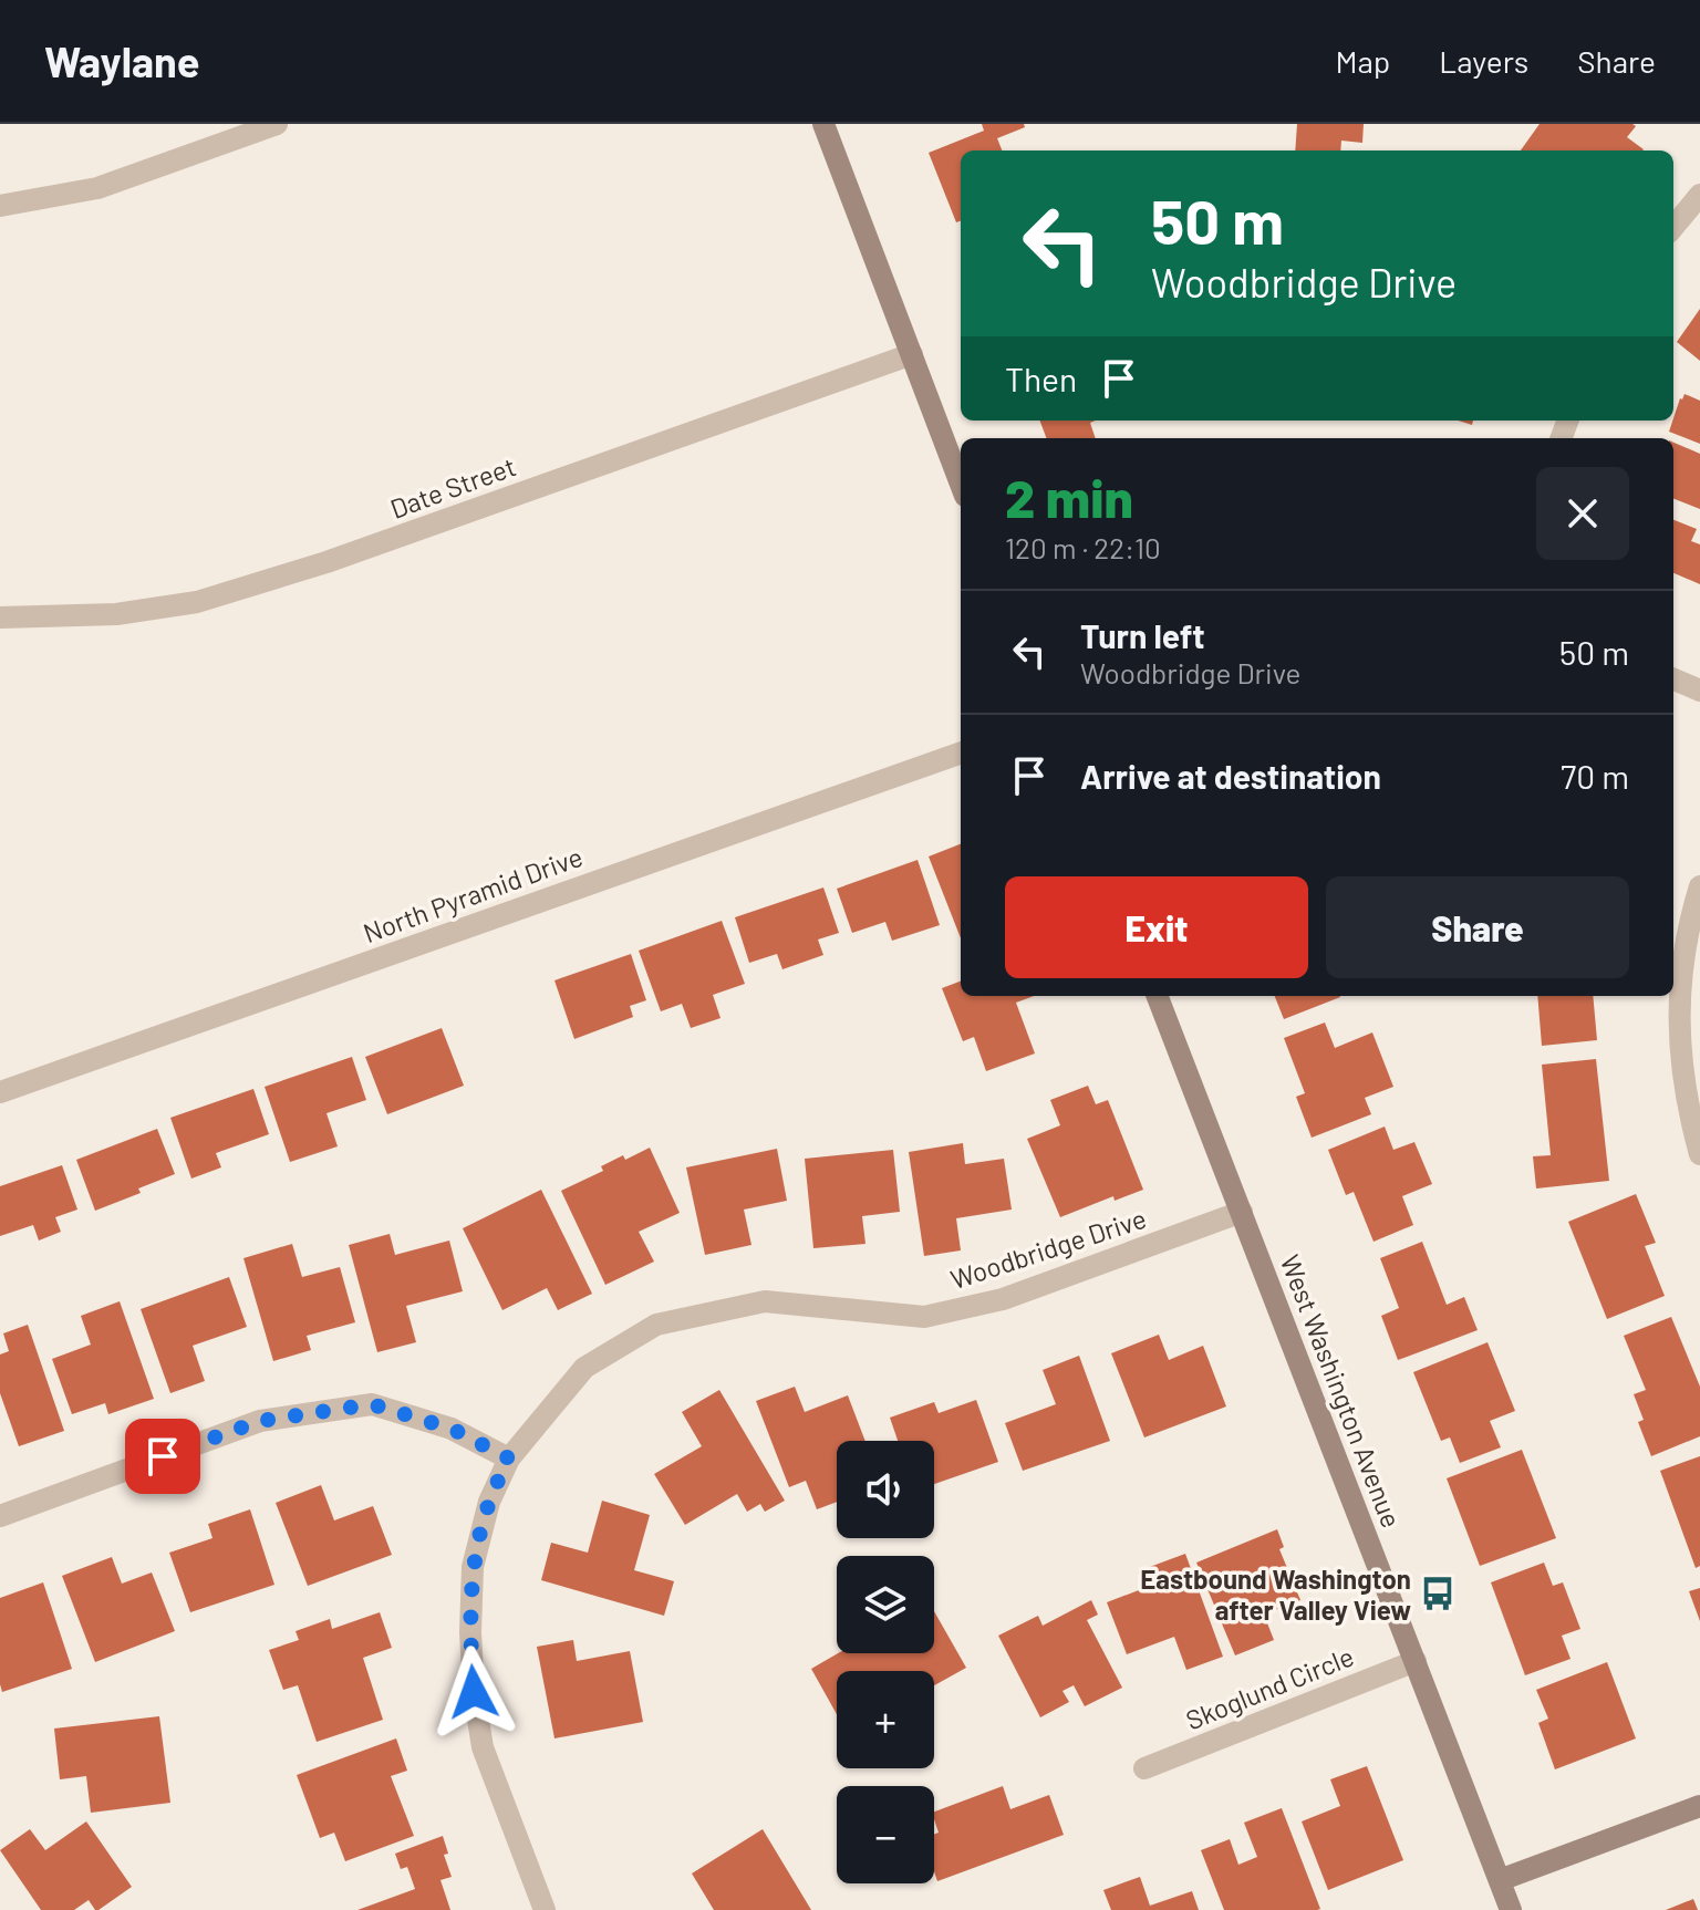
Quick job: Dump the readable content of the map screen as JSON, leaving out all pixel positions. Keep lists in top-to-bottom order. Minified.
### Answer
{"streets":{"main road":["West Washington Avenue"],"street":["Date Street","North Pyramid Drive","Woodbridge Drive","Skoglund Circle"]},"crossings":[["Woodbridge Drive","West Washington Avenue"],["West Washington Avenue","Skoglund Circle"]],"places":{"bus stop":["Eastbound Washington after Valley View"]},"page":{"header":"Waylane","nav":["Map","Layers","Share"],"turn":["50 m","Woodbridge Drive"],"then":"Then","heading":["2 min","120 m · 22:10"],"list":[{"name":"Turn left","note":"Woodbridge Drive","value":"50 m"},{"name":"Arrive at destination","value":"70 m"}],"buttons":["Exit","Share"],"map_buttons":["+","−"]}}
